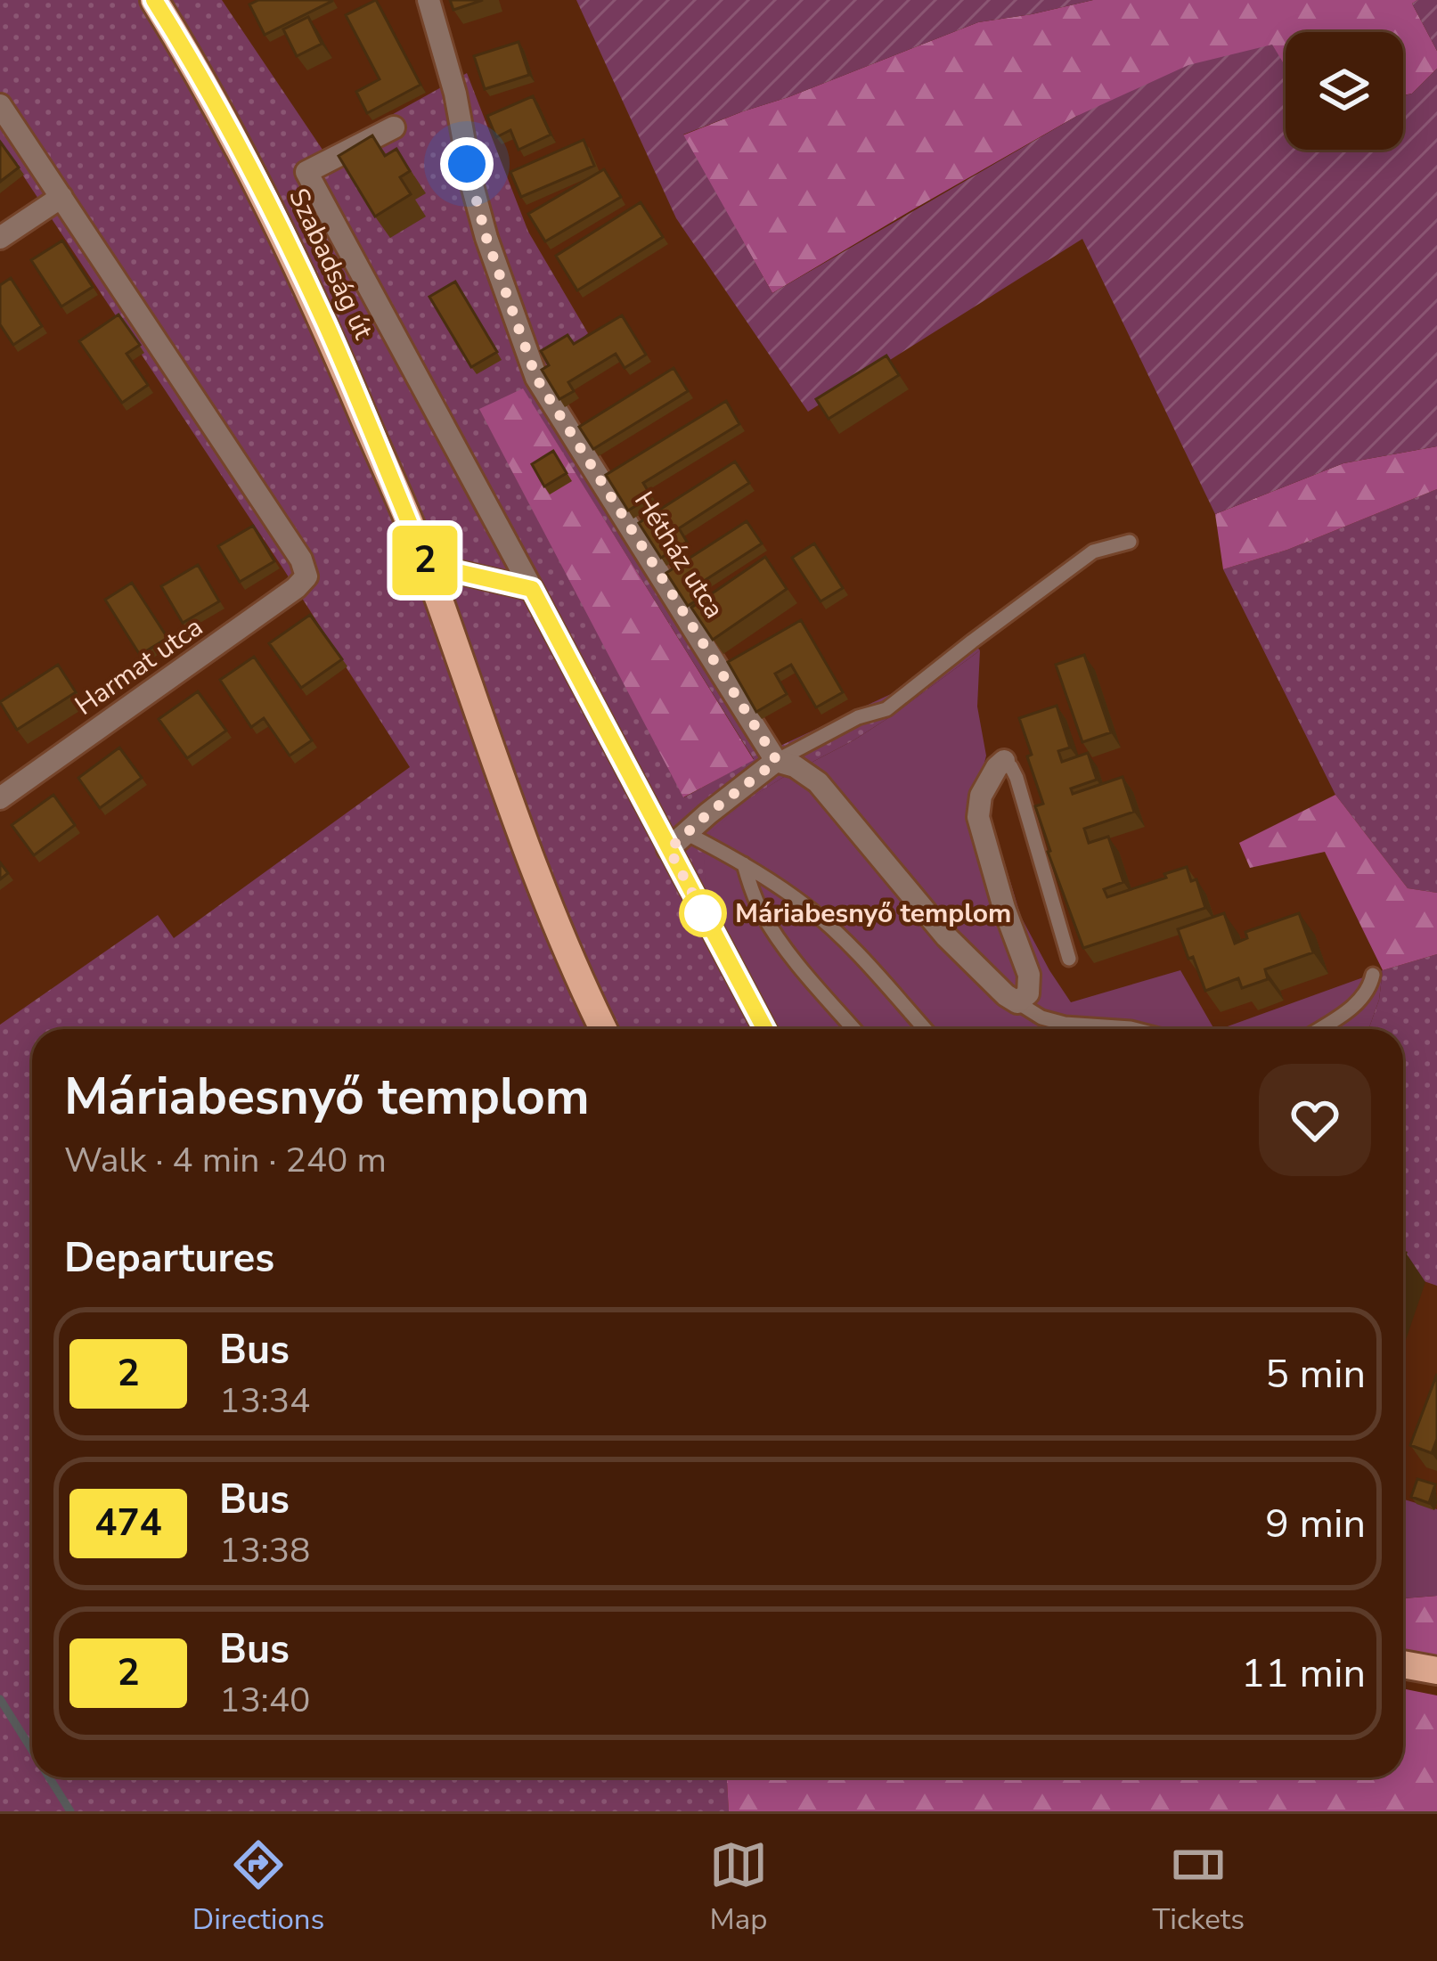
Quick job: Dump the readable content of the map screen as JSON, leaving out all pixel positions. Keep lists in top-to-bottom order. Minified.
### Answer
{"streets":{"main road":["Szabadság út"],"street":["Hétház utca","Harmat utca"]},"places":["Máriabesnyő templom"],"lines":["bus line 2"],"page":{"on_map":"2","heading":[["Máriabesnyő templom","Walk · 4 min · 240 m"],"Departures"],"list":[{"mark":"2","name":"Bus","note":"13:34","value":"5 min"},{"mark":"474","name":"Bus","note":"13:38","value":"9 min"},{"mark":"2","name":"Bus","note":"13:40","value":"11 min"}],"tabs":["Directions","Map","Tickets"]}}
